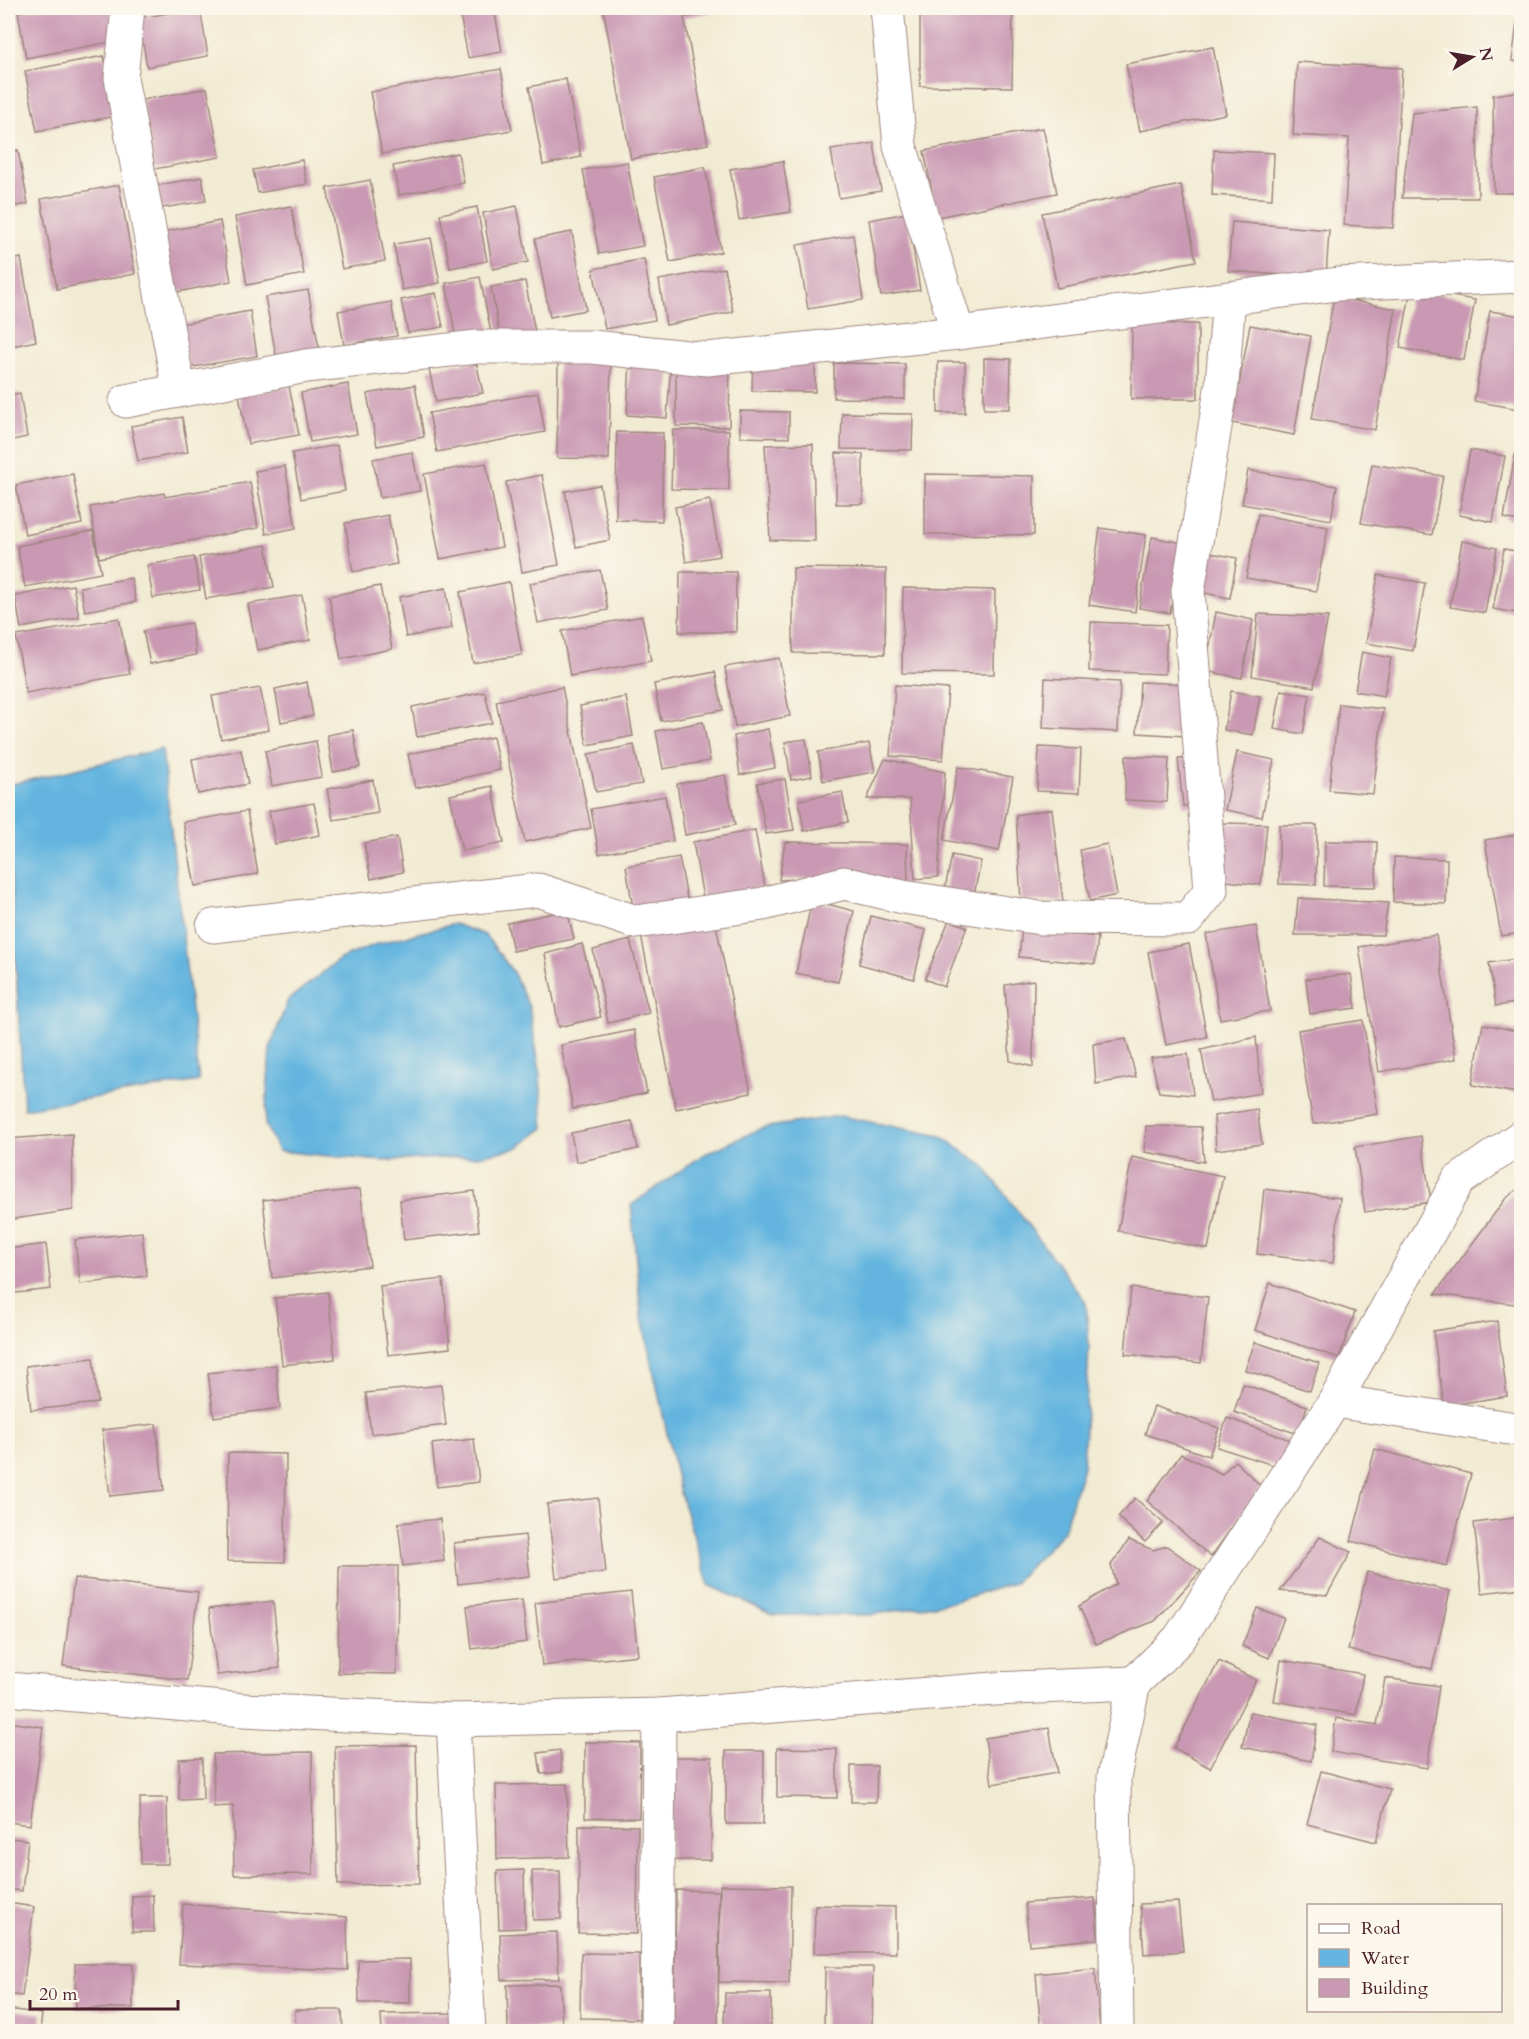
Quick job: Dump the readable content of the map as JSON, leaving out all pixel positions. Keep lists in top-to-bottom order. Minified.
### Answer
{"legend":["Road","Water","Building"],"scale_bar":"20 m","north":"right"}
